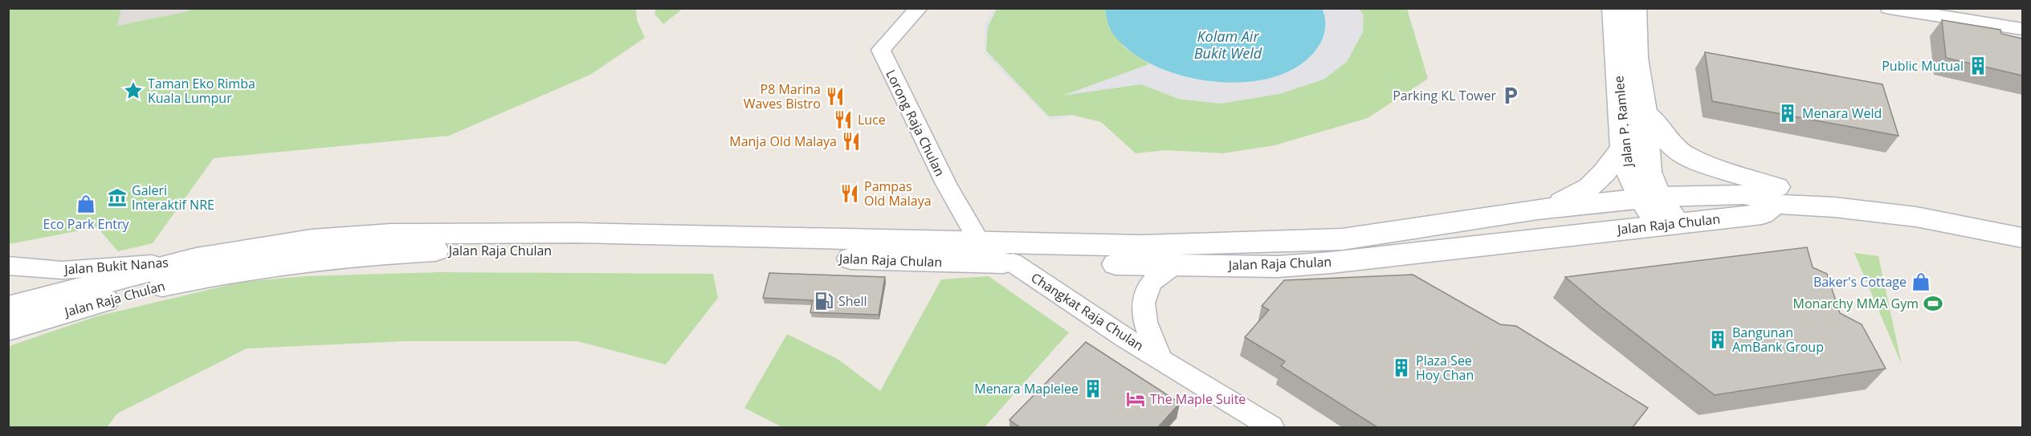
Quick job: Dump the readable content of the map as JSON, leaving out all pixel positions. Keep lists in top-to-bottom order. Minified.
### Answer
{"streets":{"main road":["Jalan P. Ramlee","Jalan Raja Chulan"],"street":["Lorong Raja Chulan","Jalan Bukit Nanas","Changkat Raja Chulan"]},"crossings":[["Jalan P. Ramlee","Jalan Raja Chulan"],["Lorong Raja Chulan","Jalan Raja Chulan"],["Jalan Raja Chulan","Jalan Bukit Nanas"],["Jalan Raja Chulan","Changkat Raja Chulan"]],"water":["Kolam Air Bukit Weld"],"places":{"building":["Public Mutual","Menara Weld","Bangunan AmBank Group","Plaza See Hoy Chan","Menara Maplelee"],"place":["Taman Eko Rimba Kuala Lumpur"],"parking":["Parking KL Tower"],"restaurant":["P8 Marina Waves Bistro","Luce","Manja Old Malaya","Pampas Old Malaya"],"museum":["Galeri Interaktif NRE"],"shop":["Eco Park Entry","Baker's Cottage"],"fuel station":["Shell"],"sports":["Monarchy MMA Gym"],"hotel":["The Maple Suite"]}}
